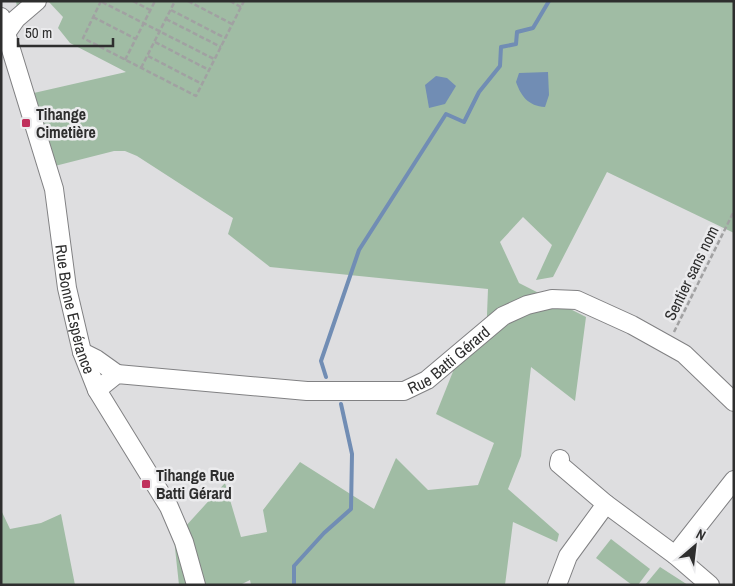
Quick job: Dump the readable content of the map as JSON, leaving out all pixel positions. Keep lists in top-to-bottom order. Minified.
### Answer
{"streets":{"street":["Rue Bonne Espérance","Rue Batti Gérard"],"path":["Sentier sans nom"]},"crossings":[["Sentier sans nom","Rue Batti Gérard"]],"places":{"transit":["Tihange Cimetière","Tihange Rue Batti Gérard"]},"scale_bar":"50 m","north":"top right"}
